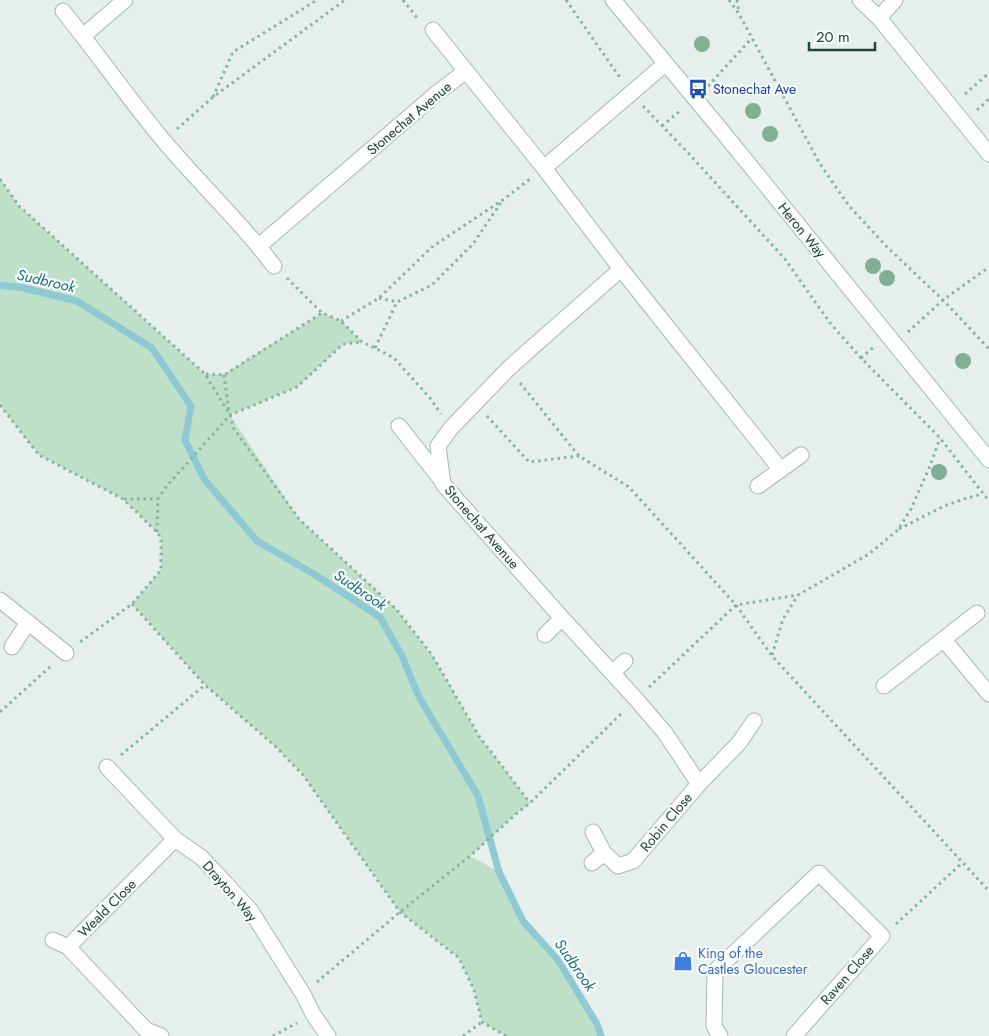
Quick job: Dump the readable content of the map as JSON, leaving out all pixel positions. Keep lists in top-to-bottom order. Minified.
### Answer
{"streets":{"street":["Stonechat Avenue","Heron Way","Robin Close","Drayton Way","Weald Close","Raven Close"]},"crossings":[["Stonechat Avenue","Robin Close"],["Drayton Way","Weald Close"]],"water":["Sudbrook"],"places":{"bus stop":["Stonechat Ave"],"shop":["King of the Castles Gloucester"]},"scale_bar":"20 m"}
